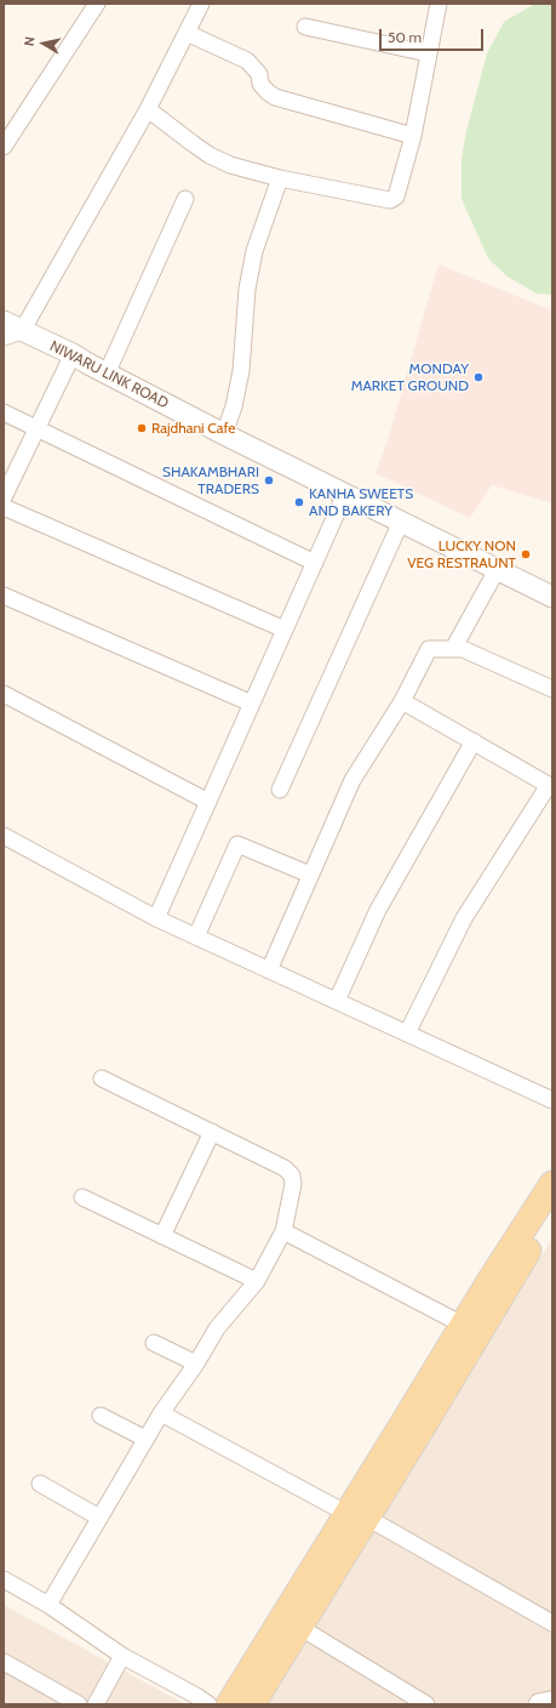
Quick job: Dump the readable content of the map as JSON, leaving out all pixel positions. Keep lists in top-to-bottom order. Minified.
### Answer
{"streets":{"street":["NIWARU LINK ROAD"]},"places":["MONDAY MARKET GROUND","Rajdhani Cafe","SHAKAMBHARI TRADERS","KANHA SWEETS AND BAKERY","LUCKY NON VEG RESTRAUNT"],"scale_bar":"50 m","north":"left"}
